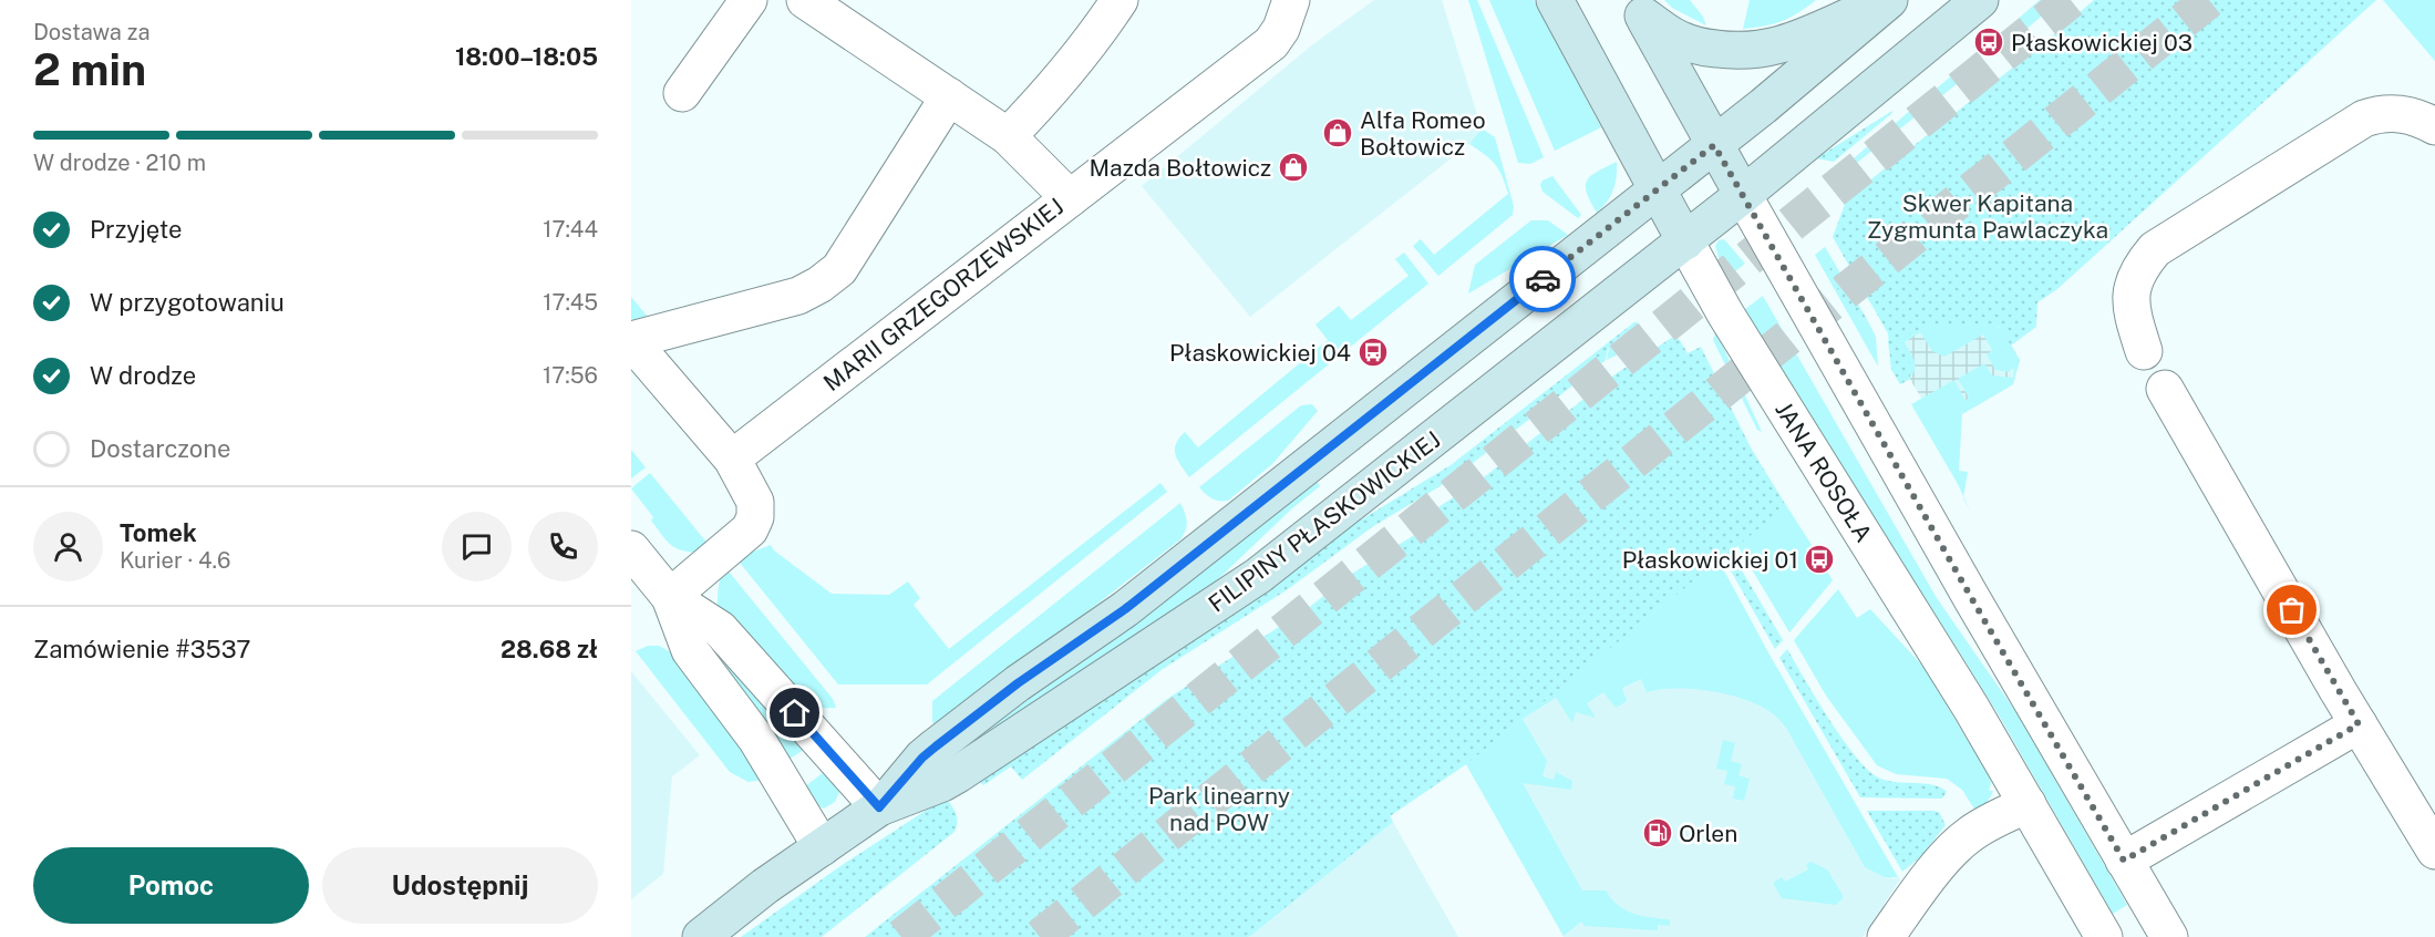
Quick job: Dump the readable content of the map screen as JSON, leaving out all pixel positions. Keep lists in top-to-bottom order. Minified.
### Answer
{"streets":{"main road":["JANA ROSOŁA","FILIPINY PŁASKOWICKIEJ"],"street":["MARII GRZEGORZEWSKIEJ"]},"crossings":[["JANA ROSOŁA","FILIPINY PŁASKOWICKIEJ"]],"parks":["Skwer Kapitana Zygmunta Pawlaczyka","Park linearny nad POW"],"places":{"bus stop":["Płaskowickiej 03","Płaskowickiej 04","Płaskowickiej 01"],"shop":["Alfa Romeo Bołtowicz","Mazda Bołtowicz"],"fuel station":["Orlen"]},"page":{"heading":["2 min","Dostawa za","18:00–18:05"],"panel":["Tomek","Kurier · 4.6","Zamówienie #3537","28.68 zł"],"bar":"W drodze · 210 m","list":[["Przyjęte","17:44"],["W przygotowaniu","17:45"],["W drodze","17:56"],"Dostarczone"],"buttons":["Pomoc","Udostępnij"]}}
